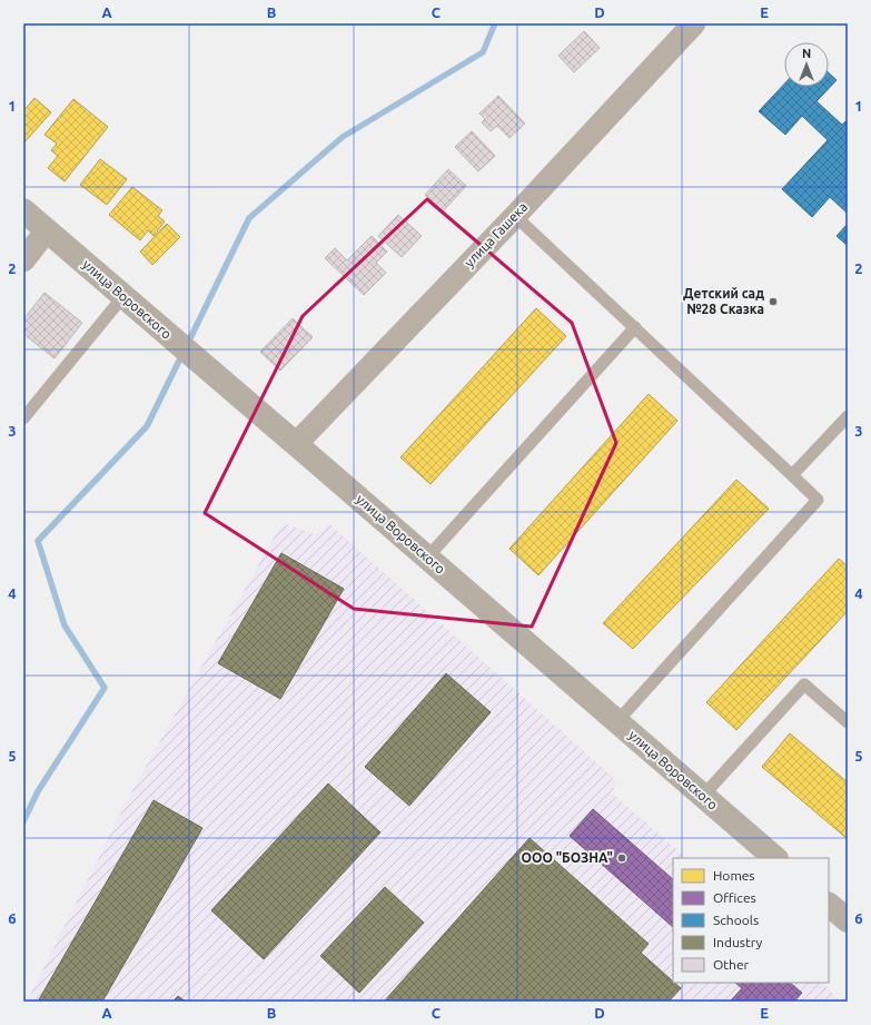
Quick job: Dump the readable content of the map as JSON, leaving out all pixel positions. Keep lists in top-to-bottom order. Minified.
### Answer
{"streets":{"street":["улица Гашека","улица Воровского"]},"crossings":[["улица Гашека","улица Воровского"]],"places":["Детский сад №28 Сказка","ООО \"БОЗНА\""],"legend":["Homes","Offices","Schools","Industry","Other"],"north":"top","grid":{"columns":["A","B","C","D","E"],"rows":["1","2","3","4","5","6"]}}
